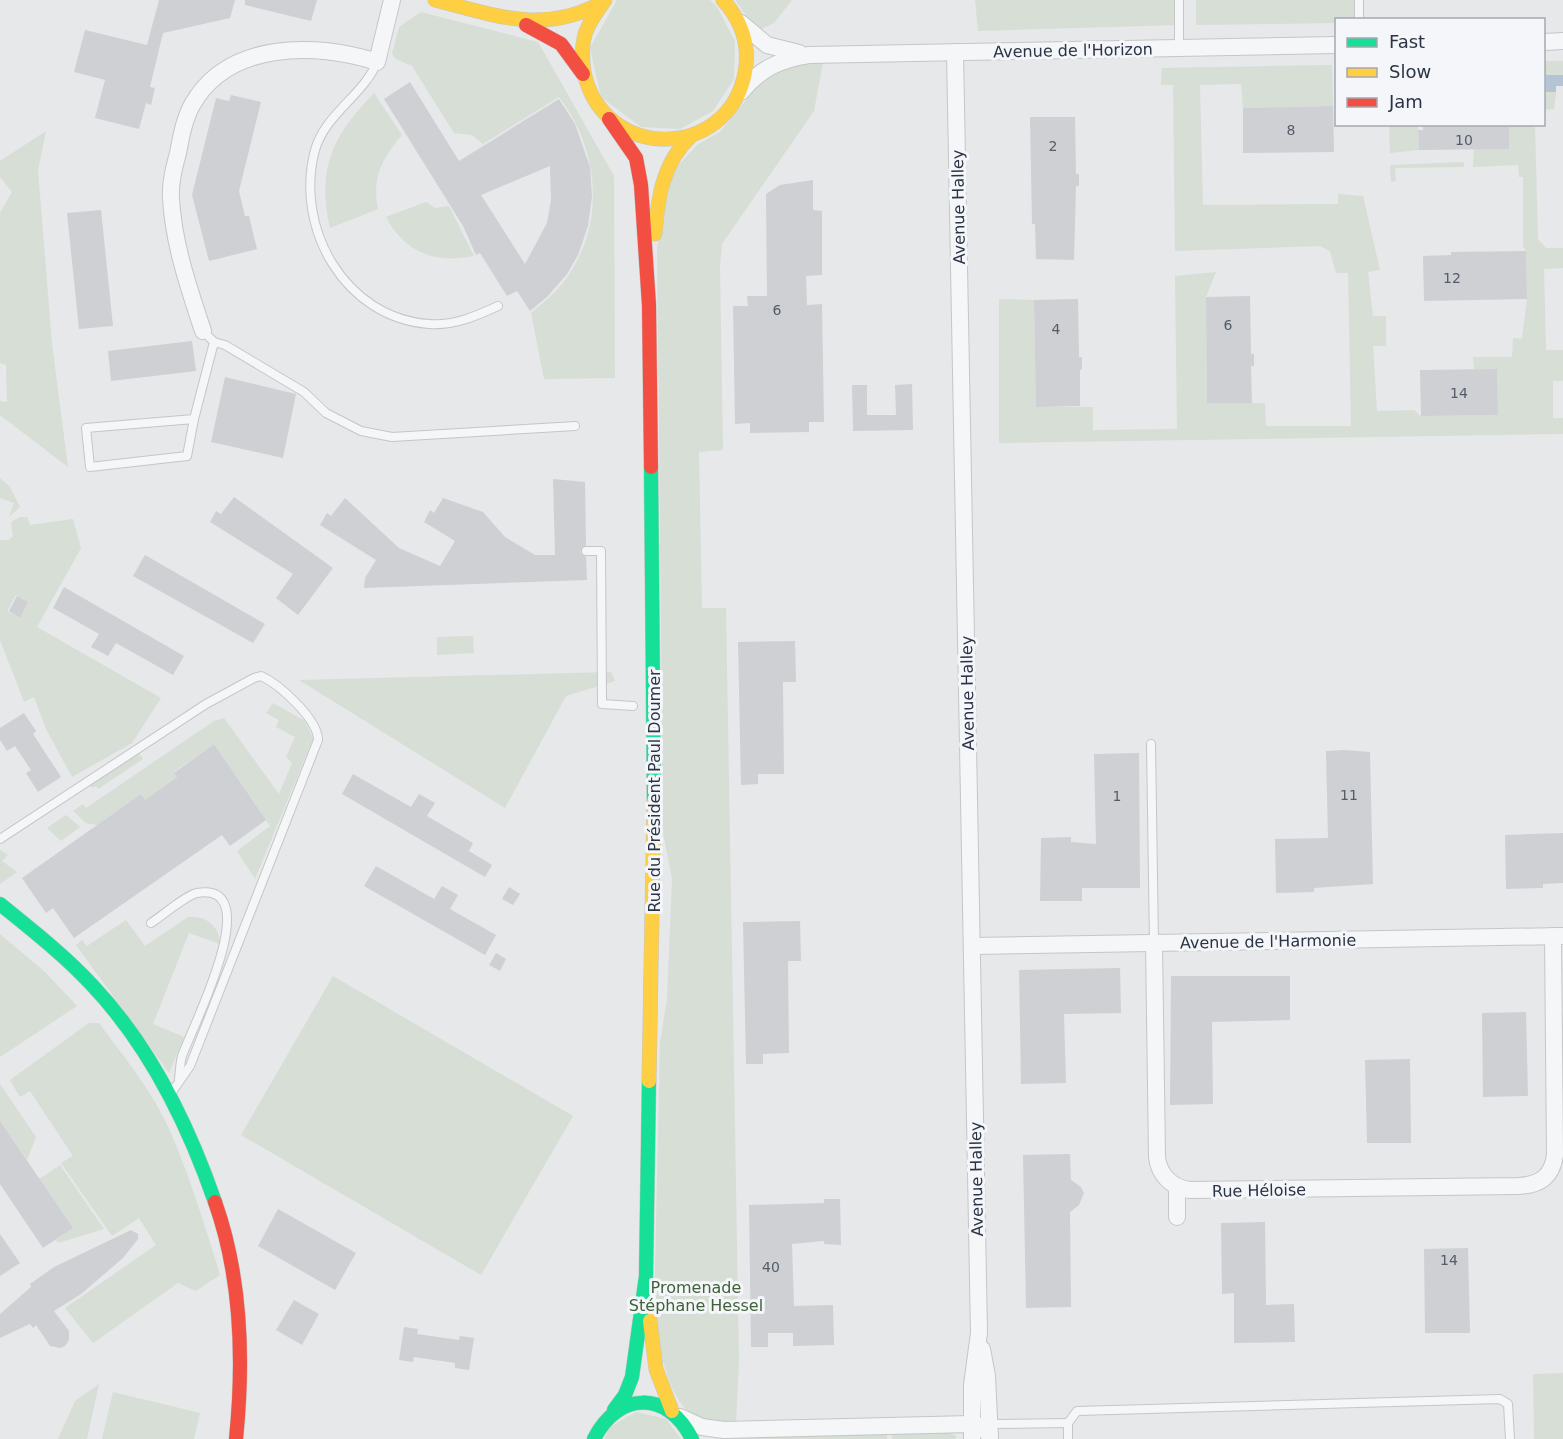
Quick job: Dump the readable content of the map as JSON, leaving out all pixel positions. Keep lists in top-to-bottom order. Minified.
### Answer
{"streets":{"main road":["Rue du Président Paul Doumer"],"street":["Avenue de l'Horizon","Avenue Halley","Avenue de l'Harmonie","Rue Héloise"]},"crossings":[["Avenue de l'Horizon","Avenue Halley"],["Avenue Halley","Avenue de l'Harmonie"],["Avenue de l'Harmonie","Rue Héloise"]],"parks":["Promenade Stéphane Hessel"],"house_numbers":["8","10","2","12","6","6","4","14","11","1","14","40"],"legend":["Fast","Slow","Jam"]}
